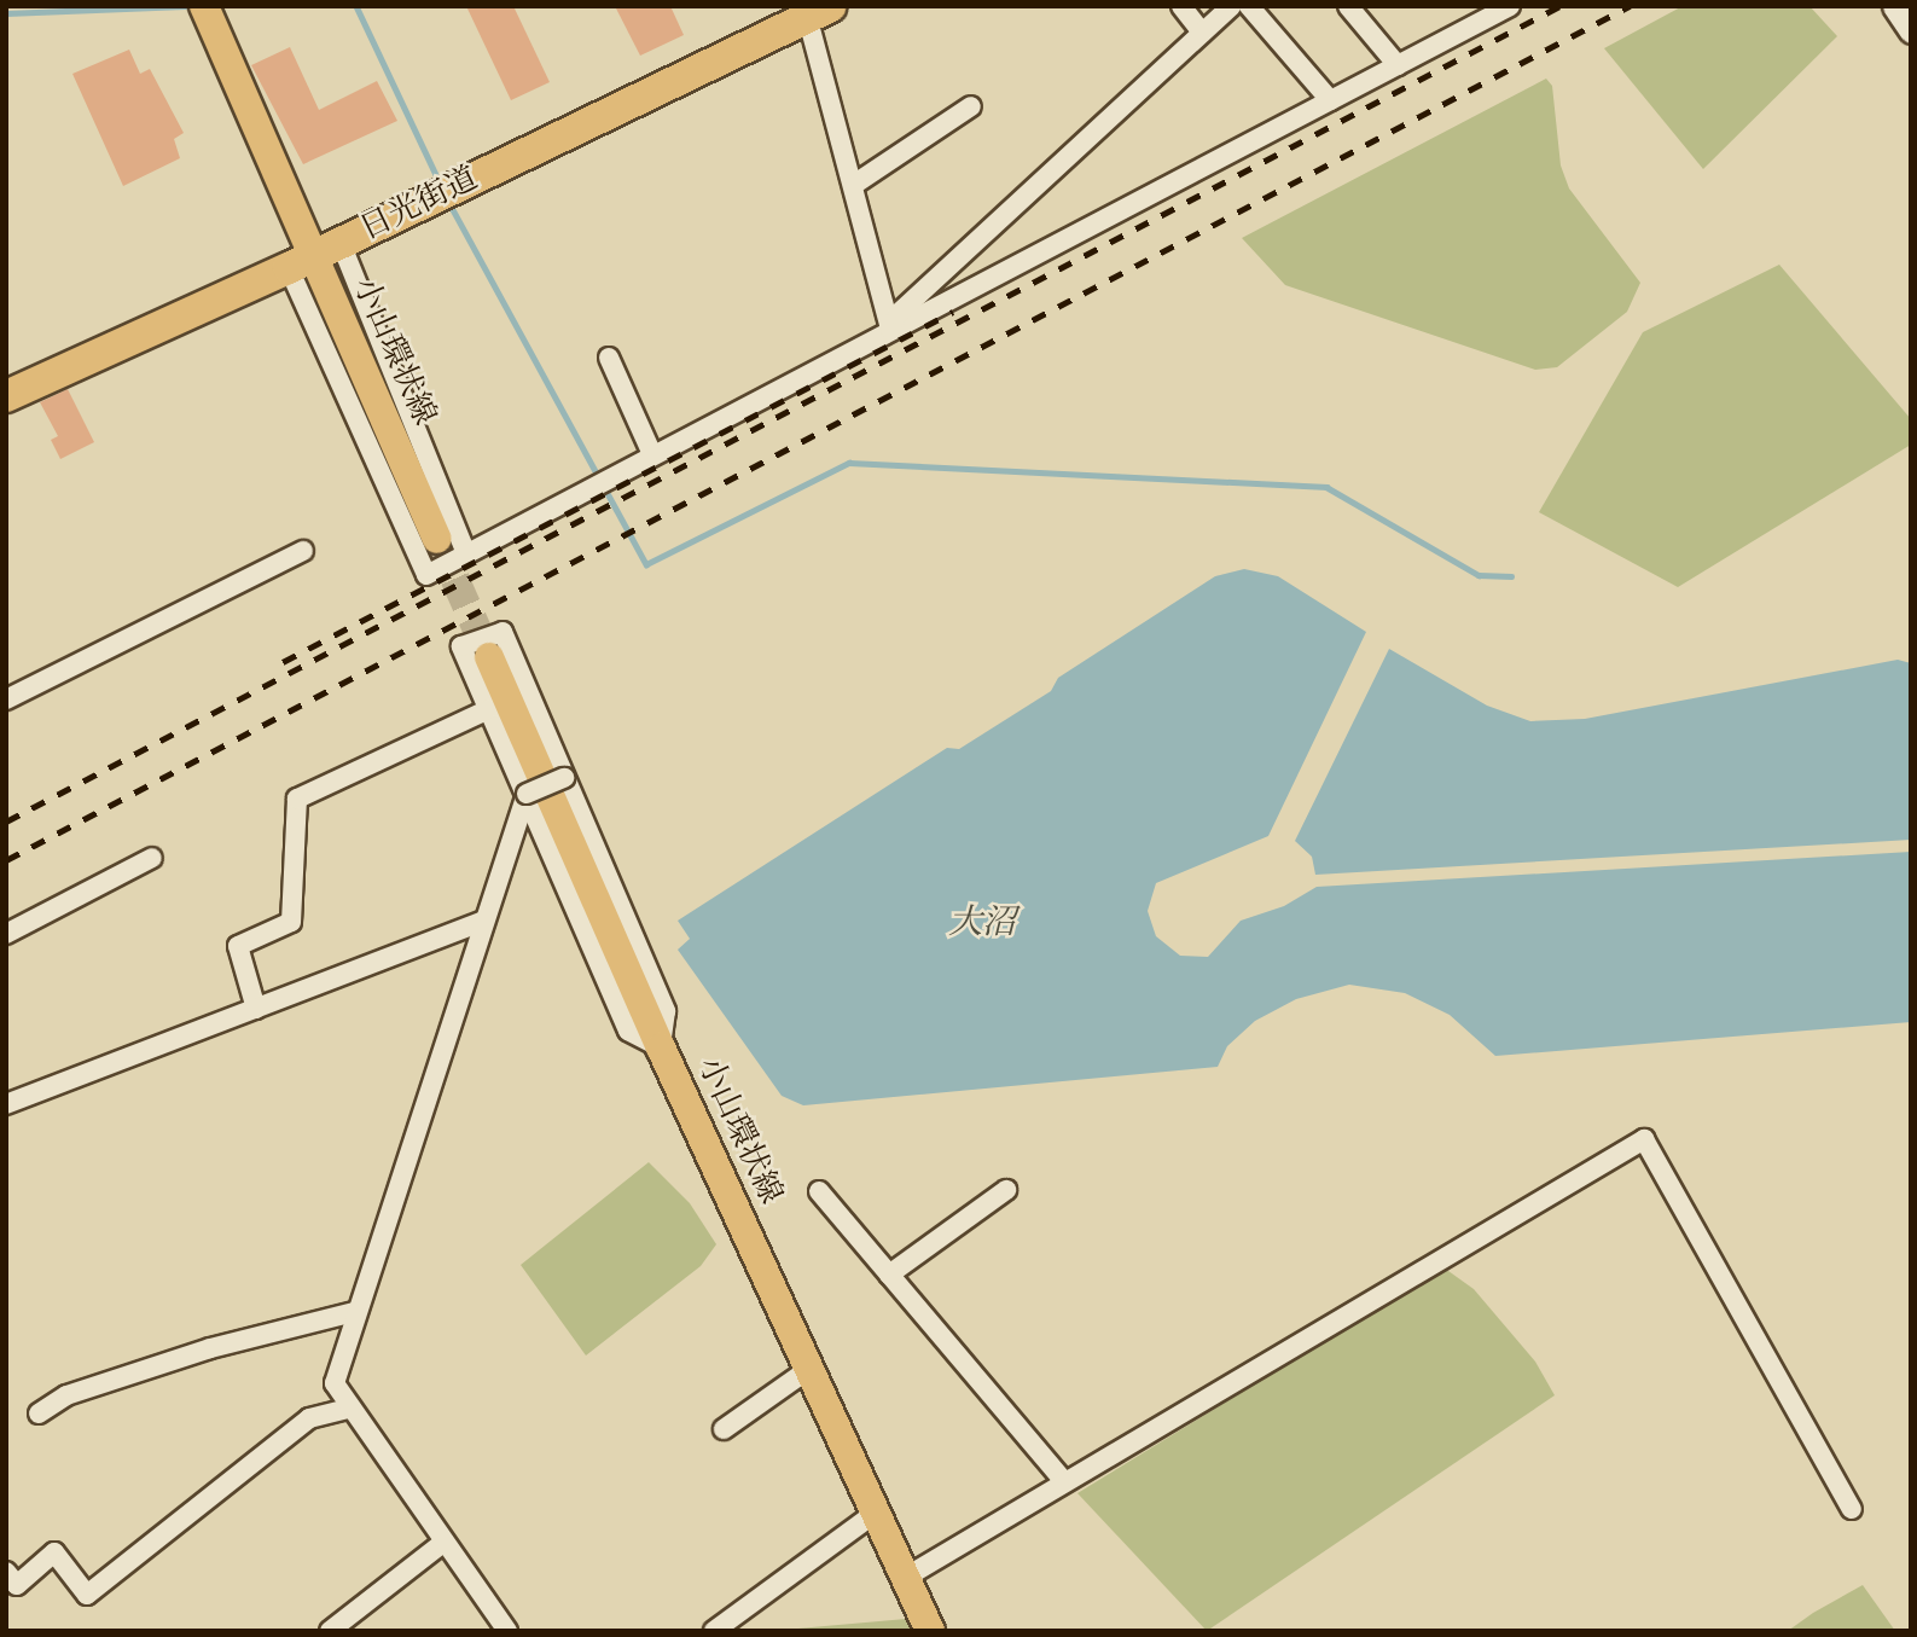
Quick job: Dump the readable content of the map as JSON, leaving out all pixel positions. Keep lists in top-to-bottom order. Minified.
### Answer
{"streets":{"highway":["日光街道"],"main road":["小山環状線"]},"crossings":[["日光街道","小山環状線"]],"water":["大沼"]}
